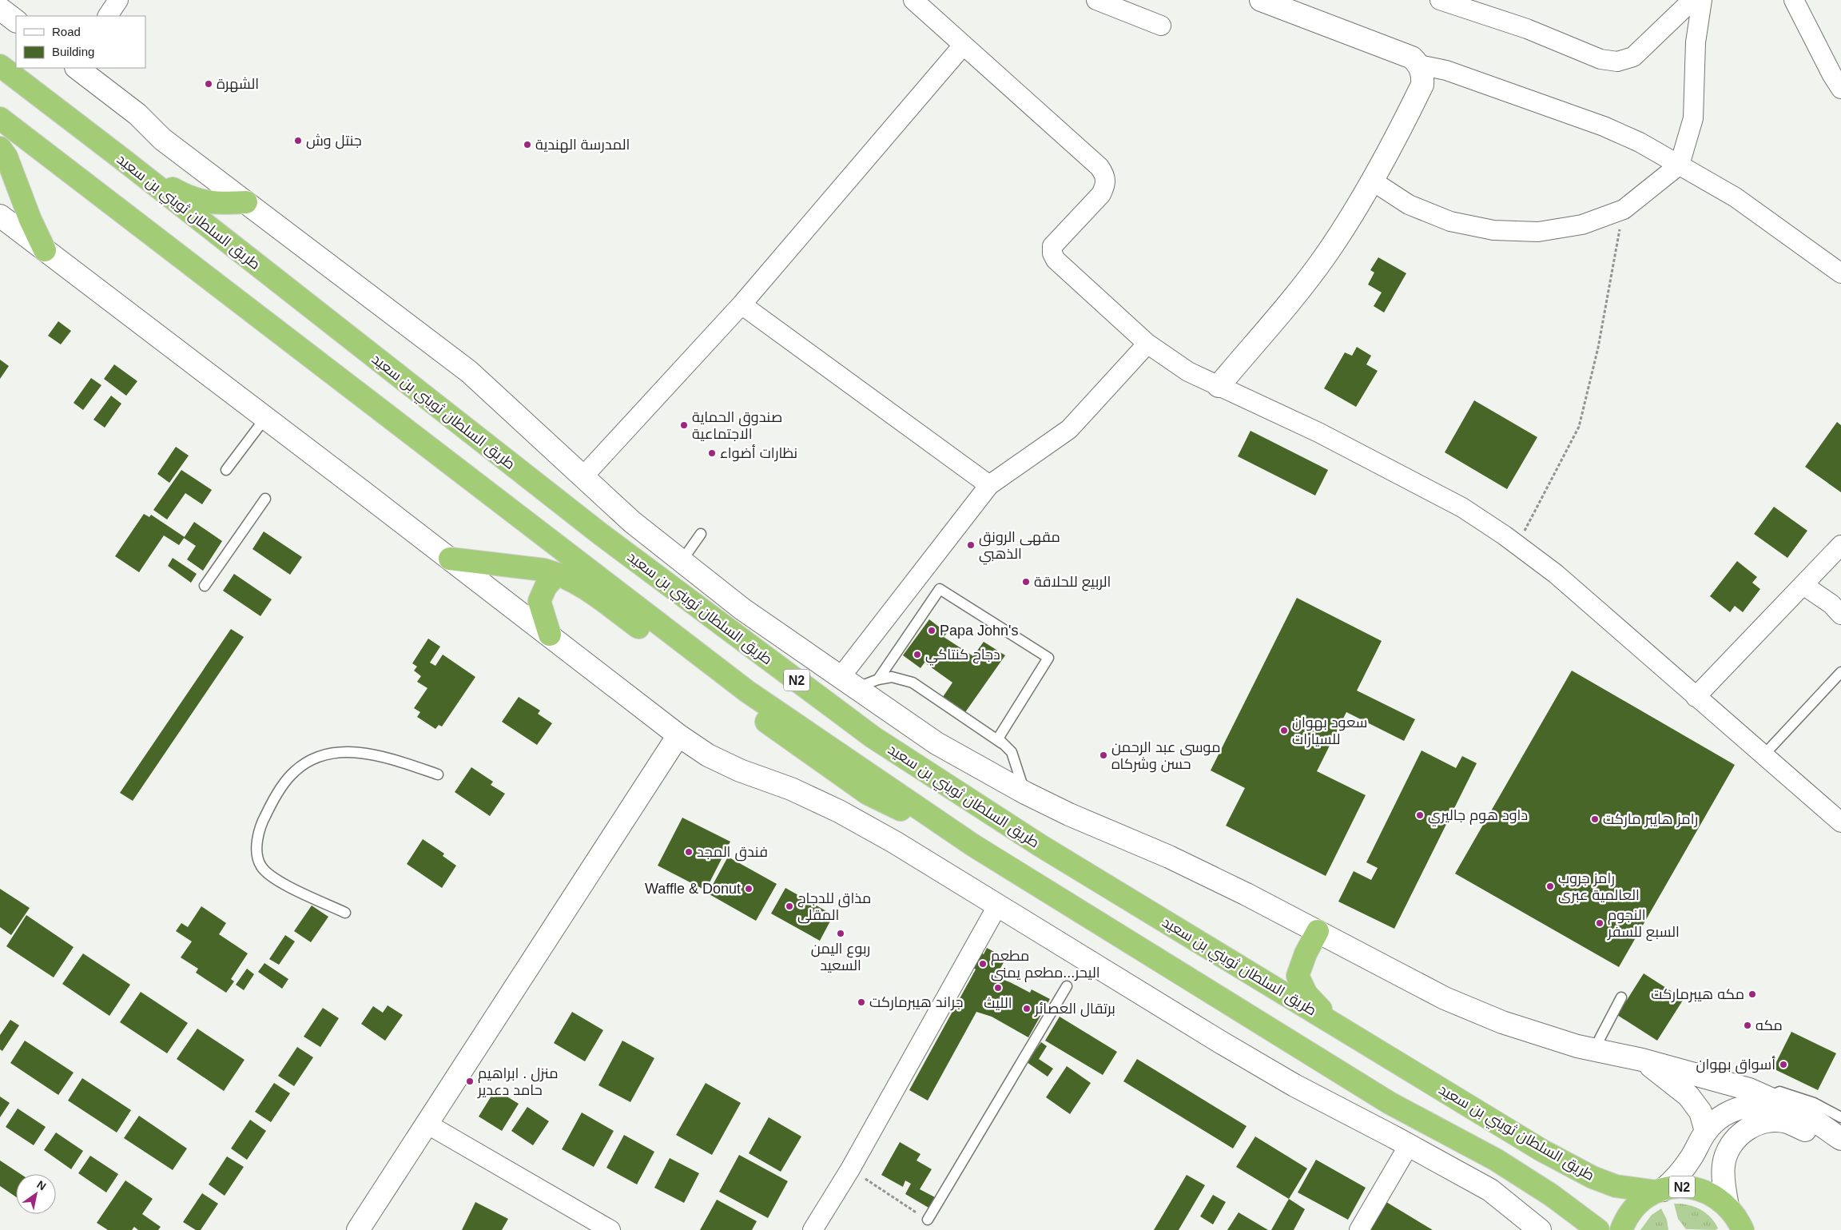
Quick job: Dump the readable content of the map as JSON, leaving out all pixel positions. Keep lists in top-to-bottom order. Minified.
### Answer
{"streets":{"highway":["طريق السلطان ثويني بن سعيد","N2"]},"crossings":[["طريق السلطان ثويني بن سعيد","N2"]],"places":["الشهرة","جنتل وش","المدرسة الهندية","صندوق الحماية الاجتماعية","نظارات أضواء","مقهى الرونق الذهبي","الربيع للحلاقة","Papa John's","دجاج كنتاكي","سعود بهوان للسيارات","موسى عبد الرحمن حسن وشركاه","داود هوم جاليري","رامز هايبر ماركت","فندق المجد","رامز جروب العالمية عبرى","Waffle & Donut","مذاق للدجاج المقلى","النجوم السبع للسفر","ربوع اليمن السعيد","مطعم اليحر...مطعم يمنى","الليث","مكه هيبرماركت","جراند ه‍يبرماركت","برتقال العصاىٔر","مكه","أسواق بهوان","منزل . ابراهيم حامد دعدير"],"legend":["Road","Building"],"north":"top right"}
